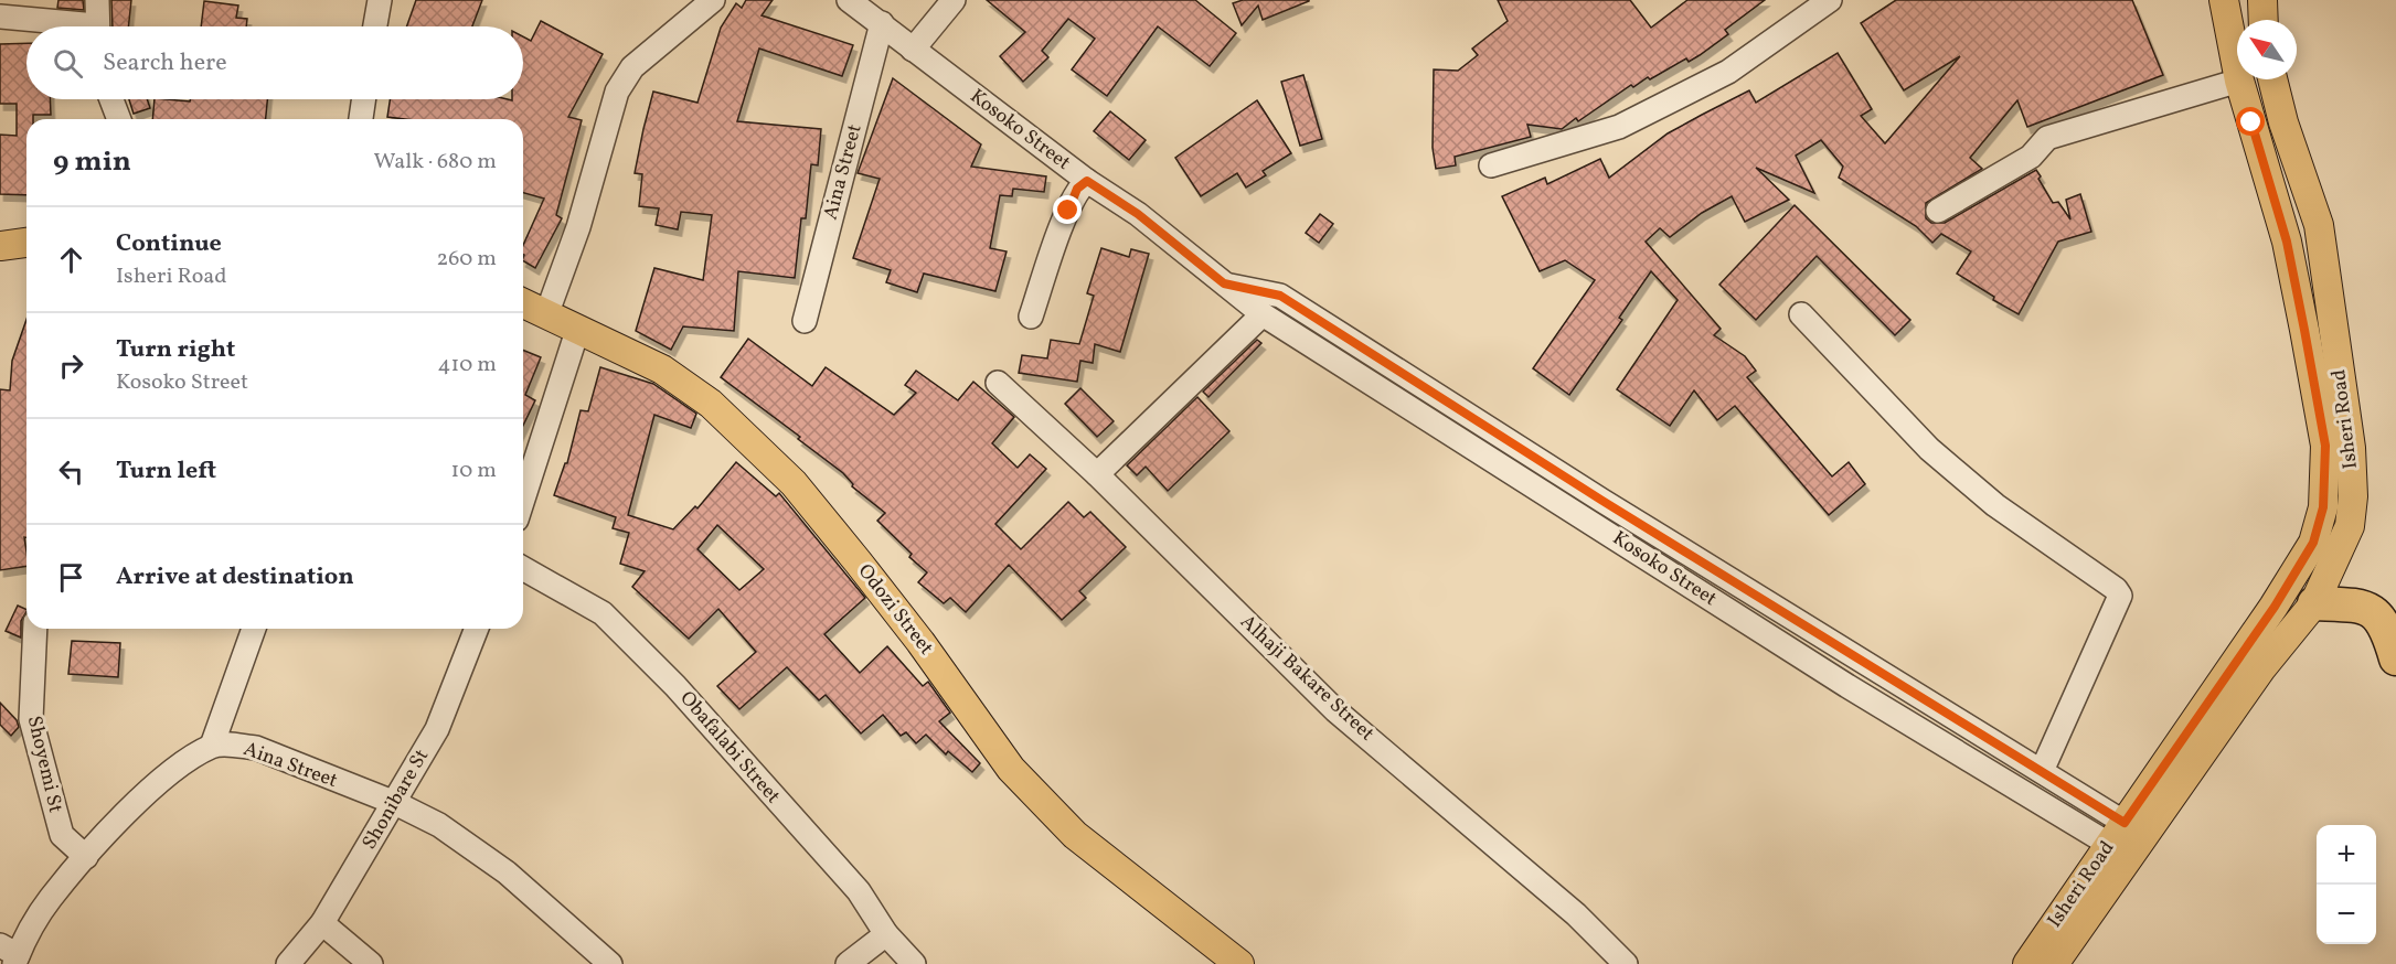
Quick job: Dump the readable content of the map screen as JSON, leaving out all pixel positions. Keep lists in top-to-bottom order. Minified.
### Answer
{"streets":{"main road":["Isheri Road","Odozi Street"],"street":["Kosoko Street","Aina Street","Alhaji Bakare Street","Obafalabi Street","Shoyemi St","Shonibare St"]},"crossings":[["Kosoko Street","Aina Street"],["Kosoko Street","Isheri Road"],["Aina Street","Shonibare St"]],"north":"top left","page":{"search":"Search here","heading":["9 min","Walk · 680 m"],"list":[["Continue","Isheri Road","260 m"],["Turn right","Kosoko Street","410 m"],["Turn left","10 m"],"Arrive at destination"],"map_buttons":["+","−"]}}
